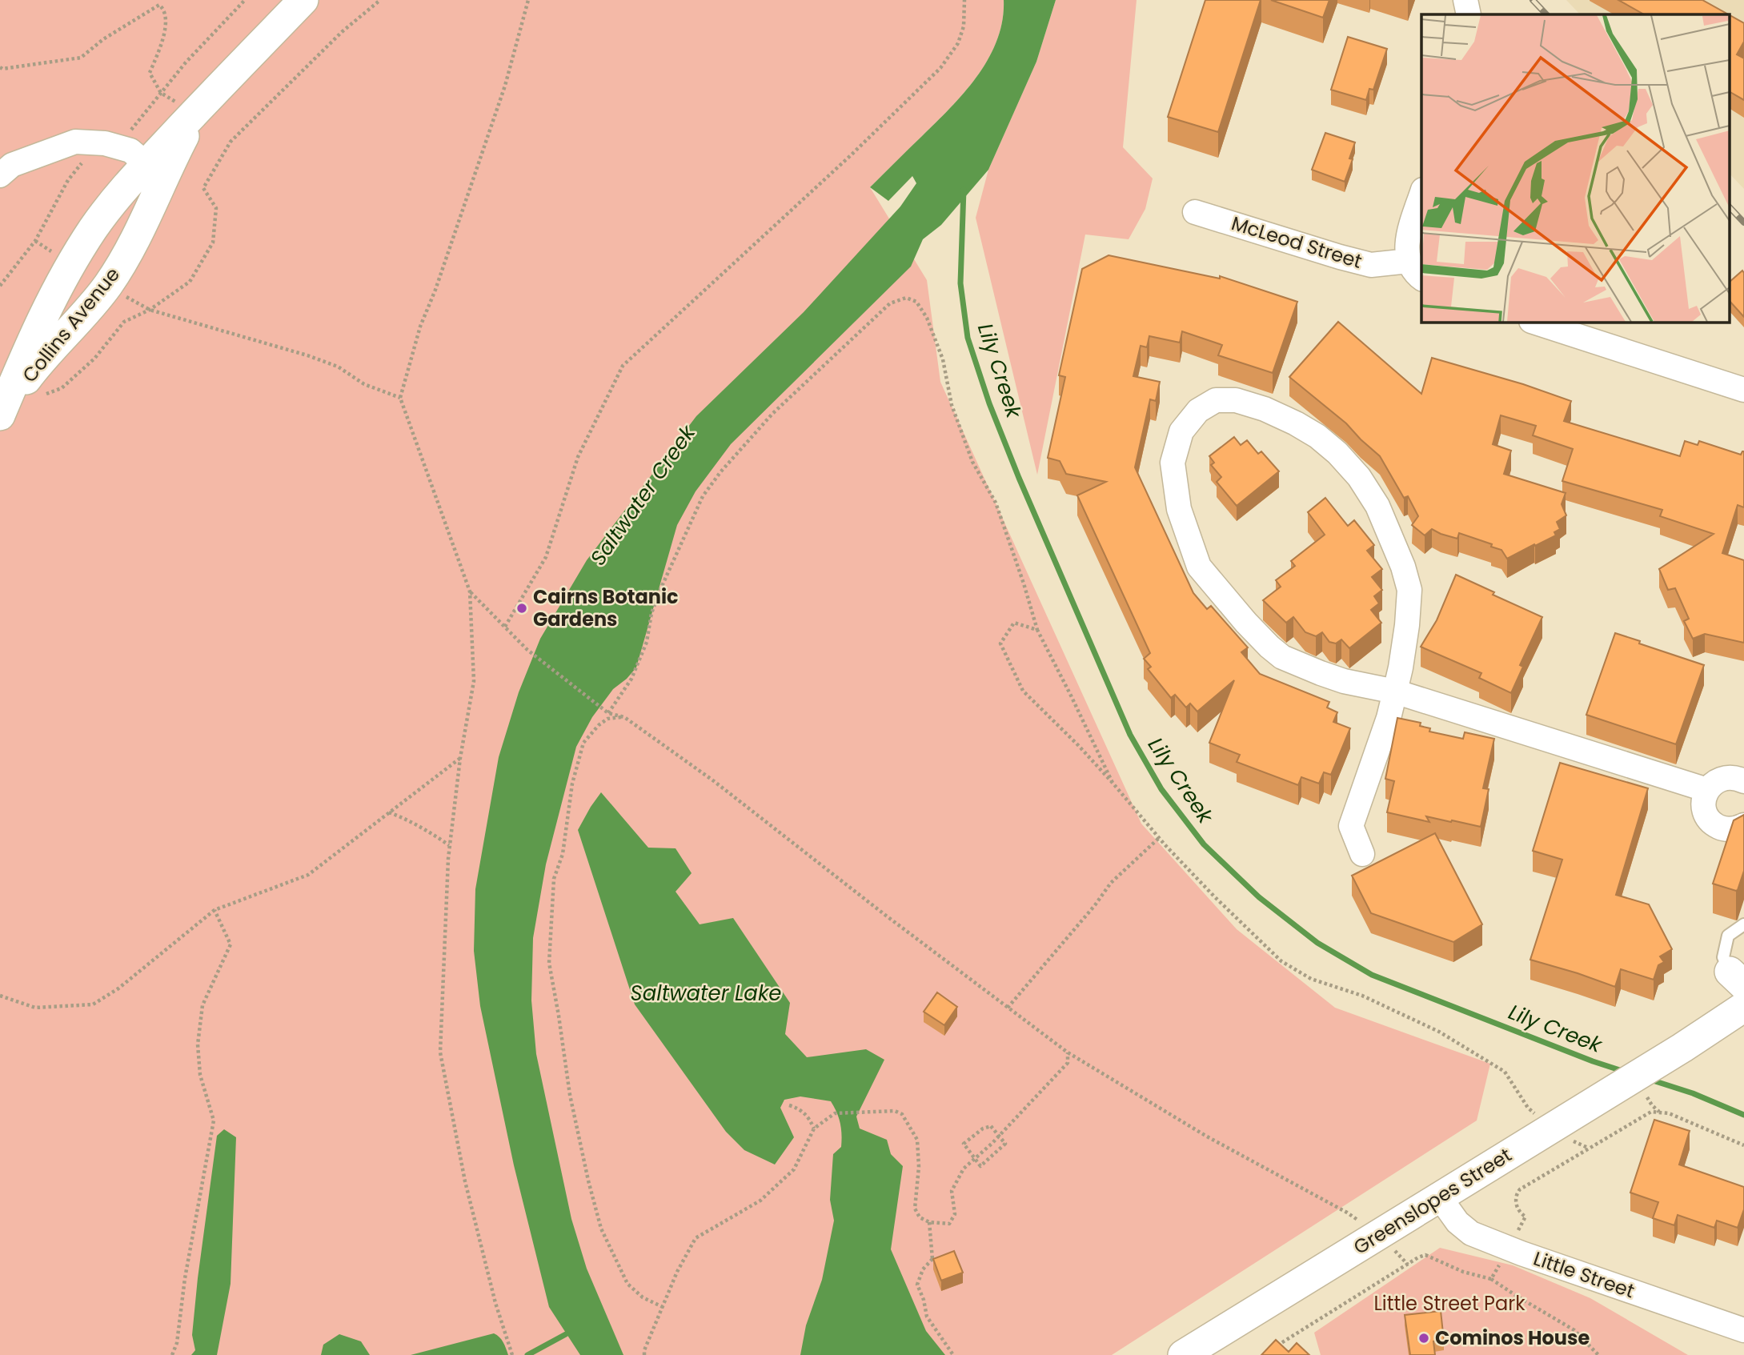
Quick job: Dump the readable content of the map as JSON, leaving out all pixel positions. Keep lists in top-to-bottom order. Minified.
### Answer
{"streets":{"street":["McLeod Street","Collins Avenue","Greenslopes Street","Little Street"]},"crossings":[["Greenslopes Street","Little Street"]],"water":["Lily Creek","Saltwater Creek","Saltwater Lake"],"parks":["Little Street Park"],"places":["Cairns Botanic Gardens","Cominos House"]}
